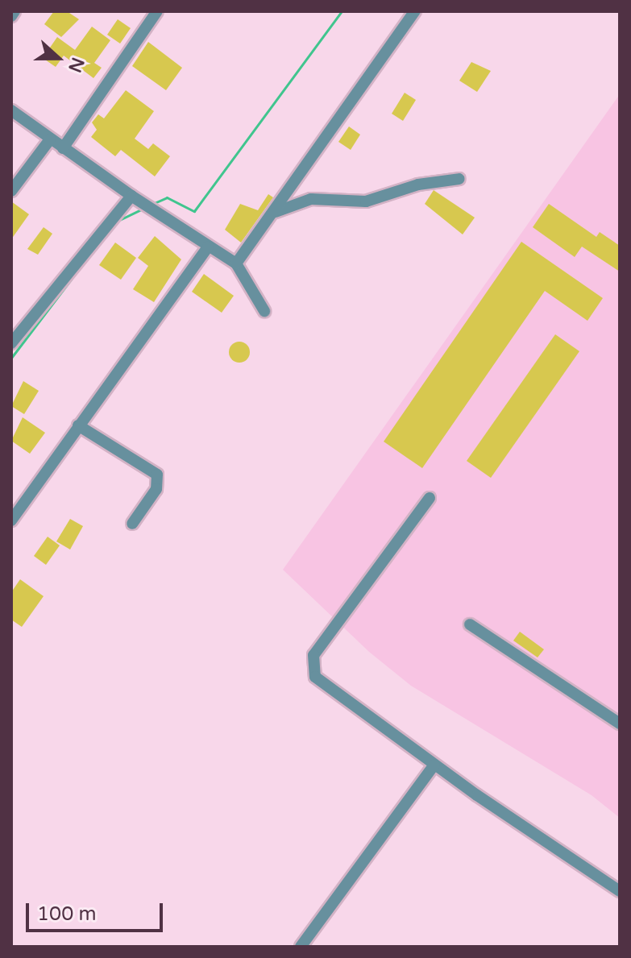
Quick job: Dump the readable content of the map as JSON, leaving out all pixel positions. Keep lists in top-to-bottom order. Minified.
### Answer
{"scale_bar":"100 m","north":"right"}
